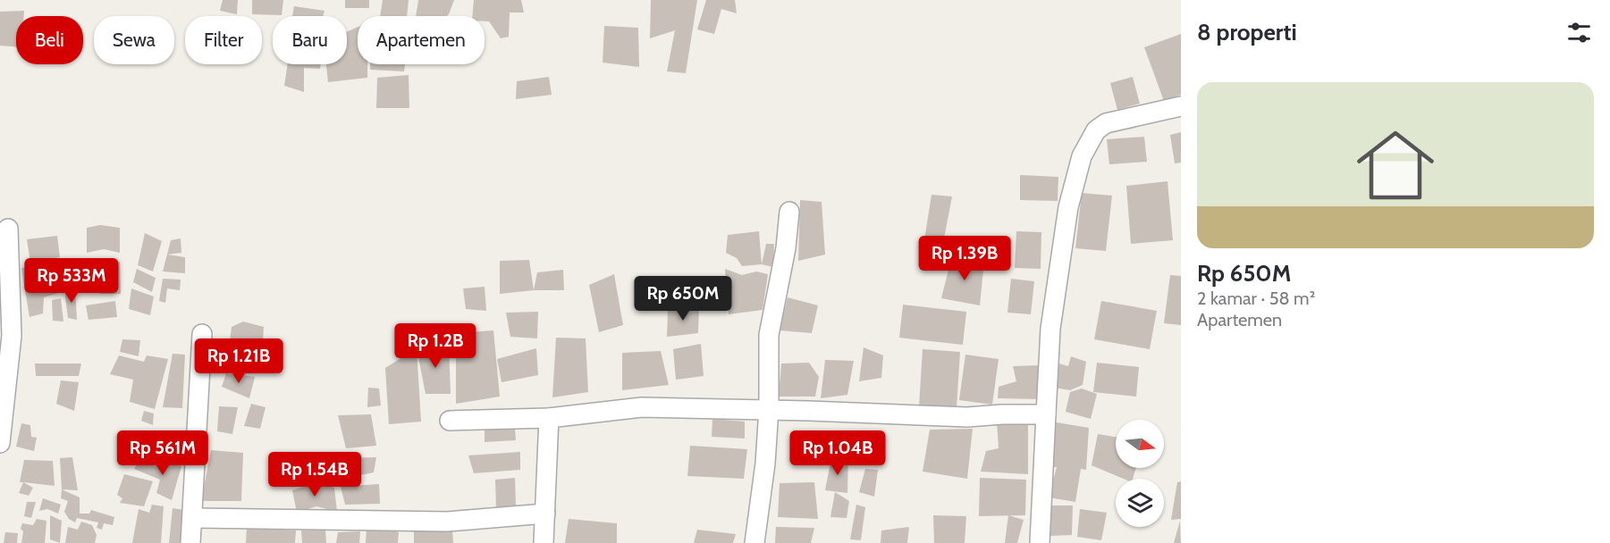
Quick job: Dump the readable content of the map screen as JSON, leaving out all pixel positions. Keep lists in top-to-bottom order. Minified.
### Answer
{"north":"right","page":{"heading":"8 properti","chip":["Beli","Sewa","Filter","Baru","Apartemen"],"list":[{"name":"Rp 650M","note":"2 kamar · 58 m² · Apartemen"}],"price":["Rp 1.39B","Rp 533M","Rp 650M","Rp 1.2B","Rp 1.21B","Rp 561M","Rp 1.04B","Rp 1.54B"]}}
